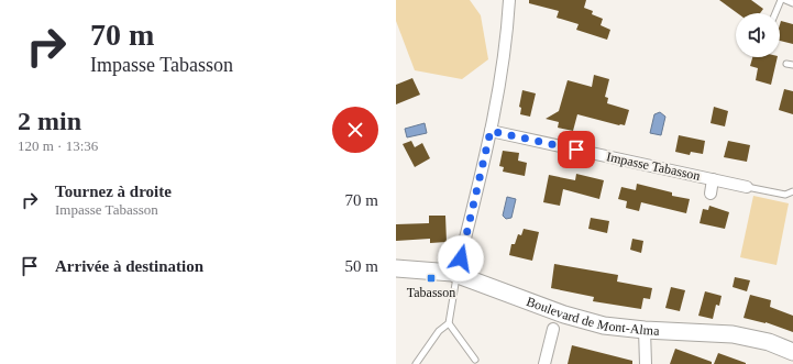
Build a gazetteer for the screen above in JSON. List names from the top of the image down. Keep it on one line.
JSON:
{"streets":{"street":["Impasse Tabasson","Boulevard de Mont-Alma"]},"places":{"transit":["Tabasson"]},"page":{"turn":["70 m","Impasse Tabasson"],"heading":["2 min","120 m · 13:36"],"list":[{"name":"Tournez à droite","note":"Impasse Tabasson","value":"70 m"},{"name":"Arrivée à destination","value":"50 m"}]}}
